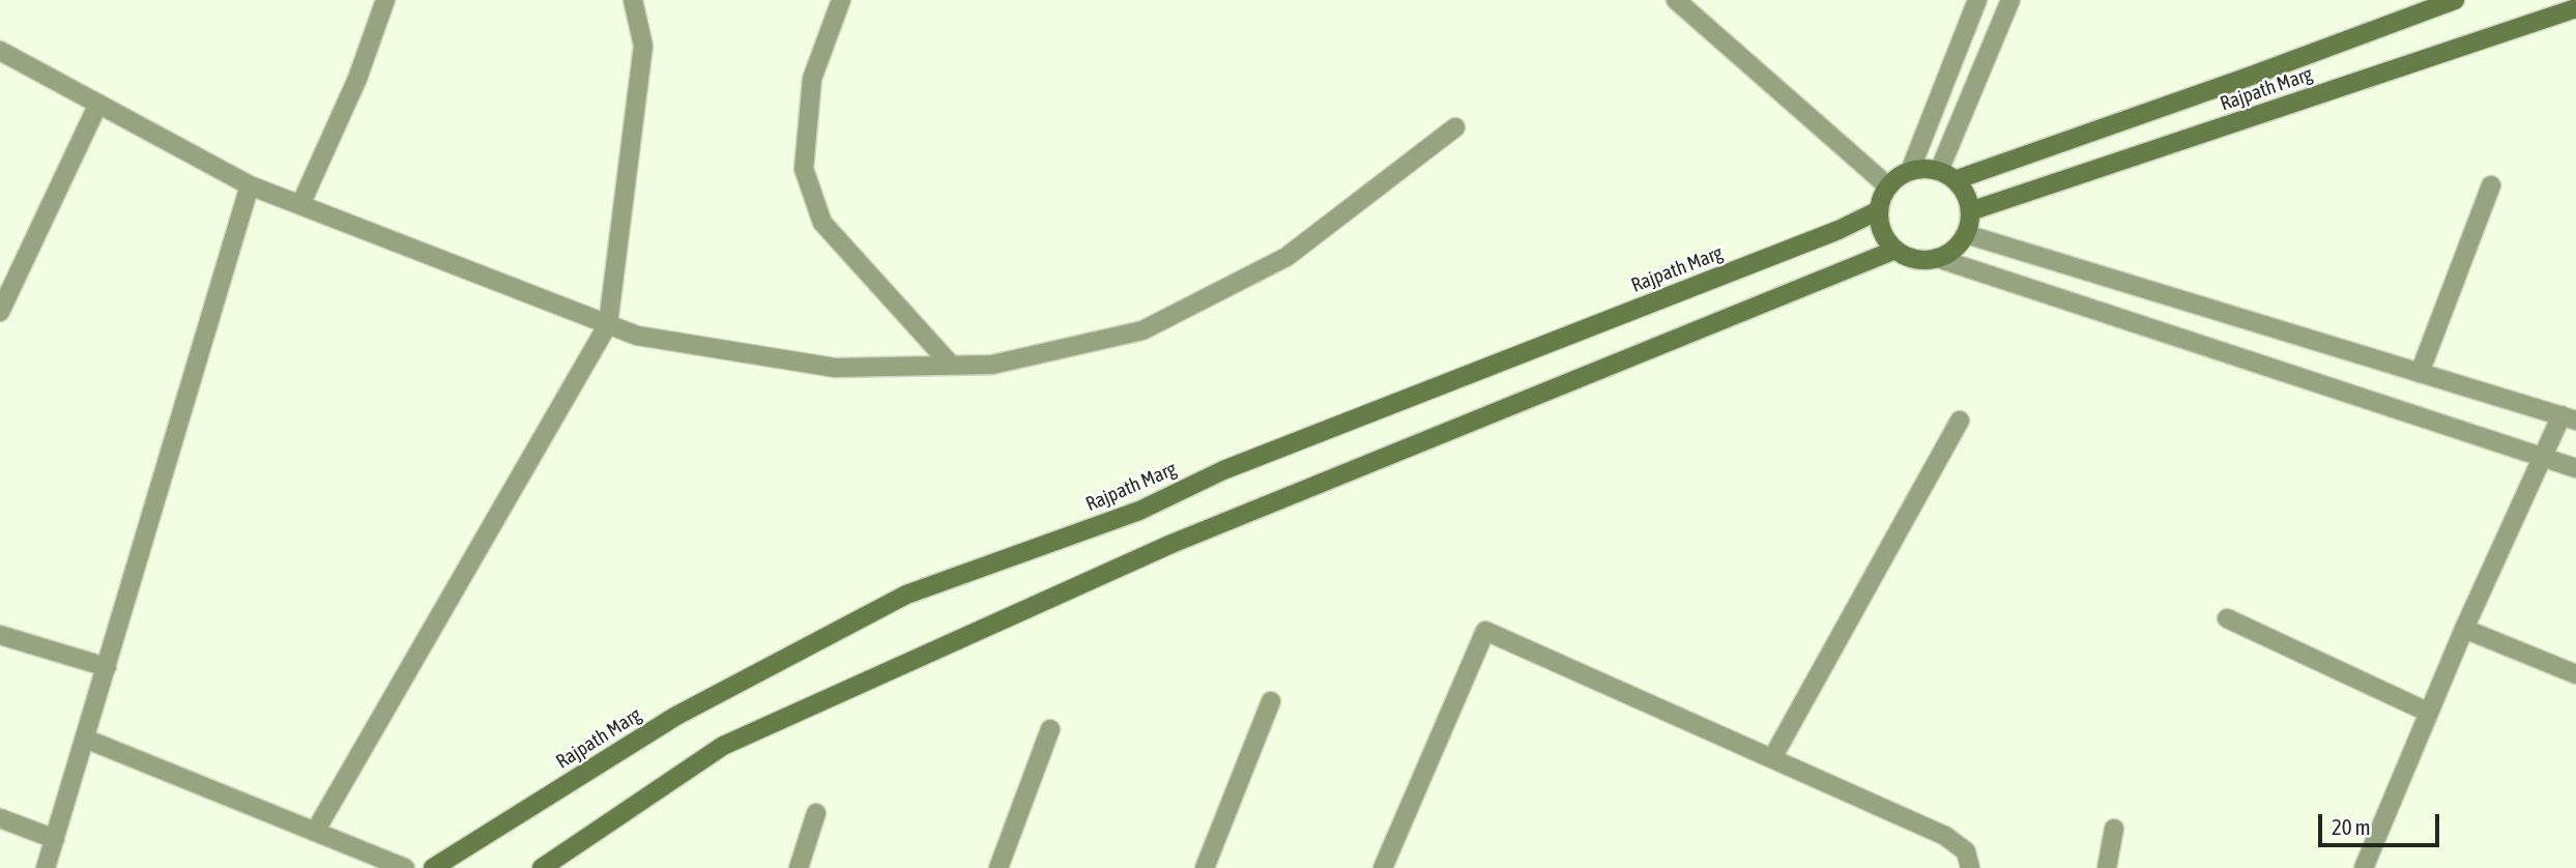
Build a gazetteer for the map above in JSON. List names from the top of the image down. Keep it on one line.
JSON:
{"streets":{"main road":["Rajpath Marg"]},"scale_bar":"20 m"}
